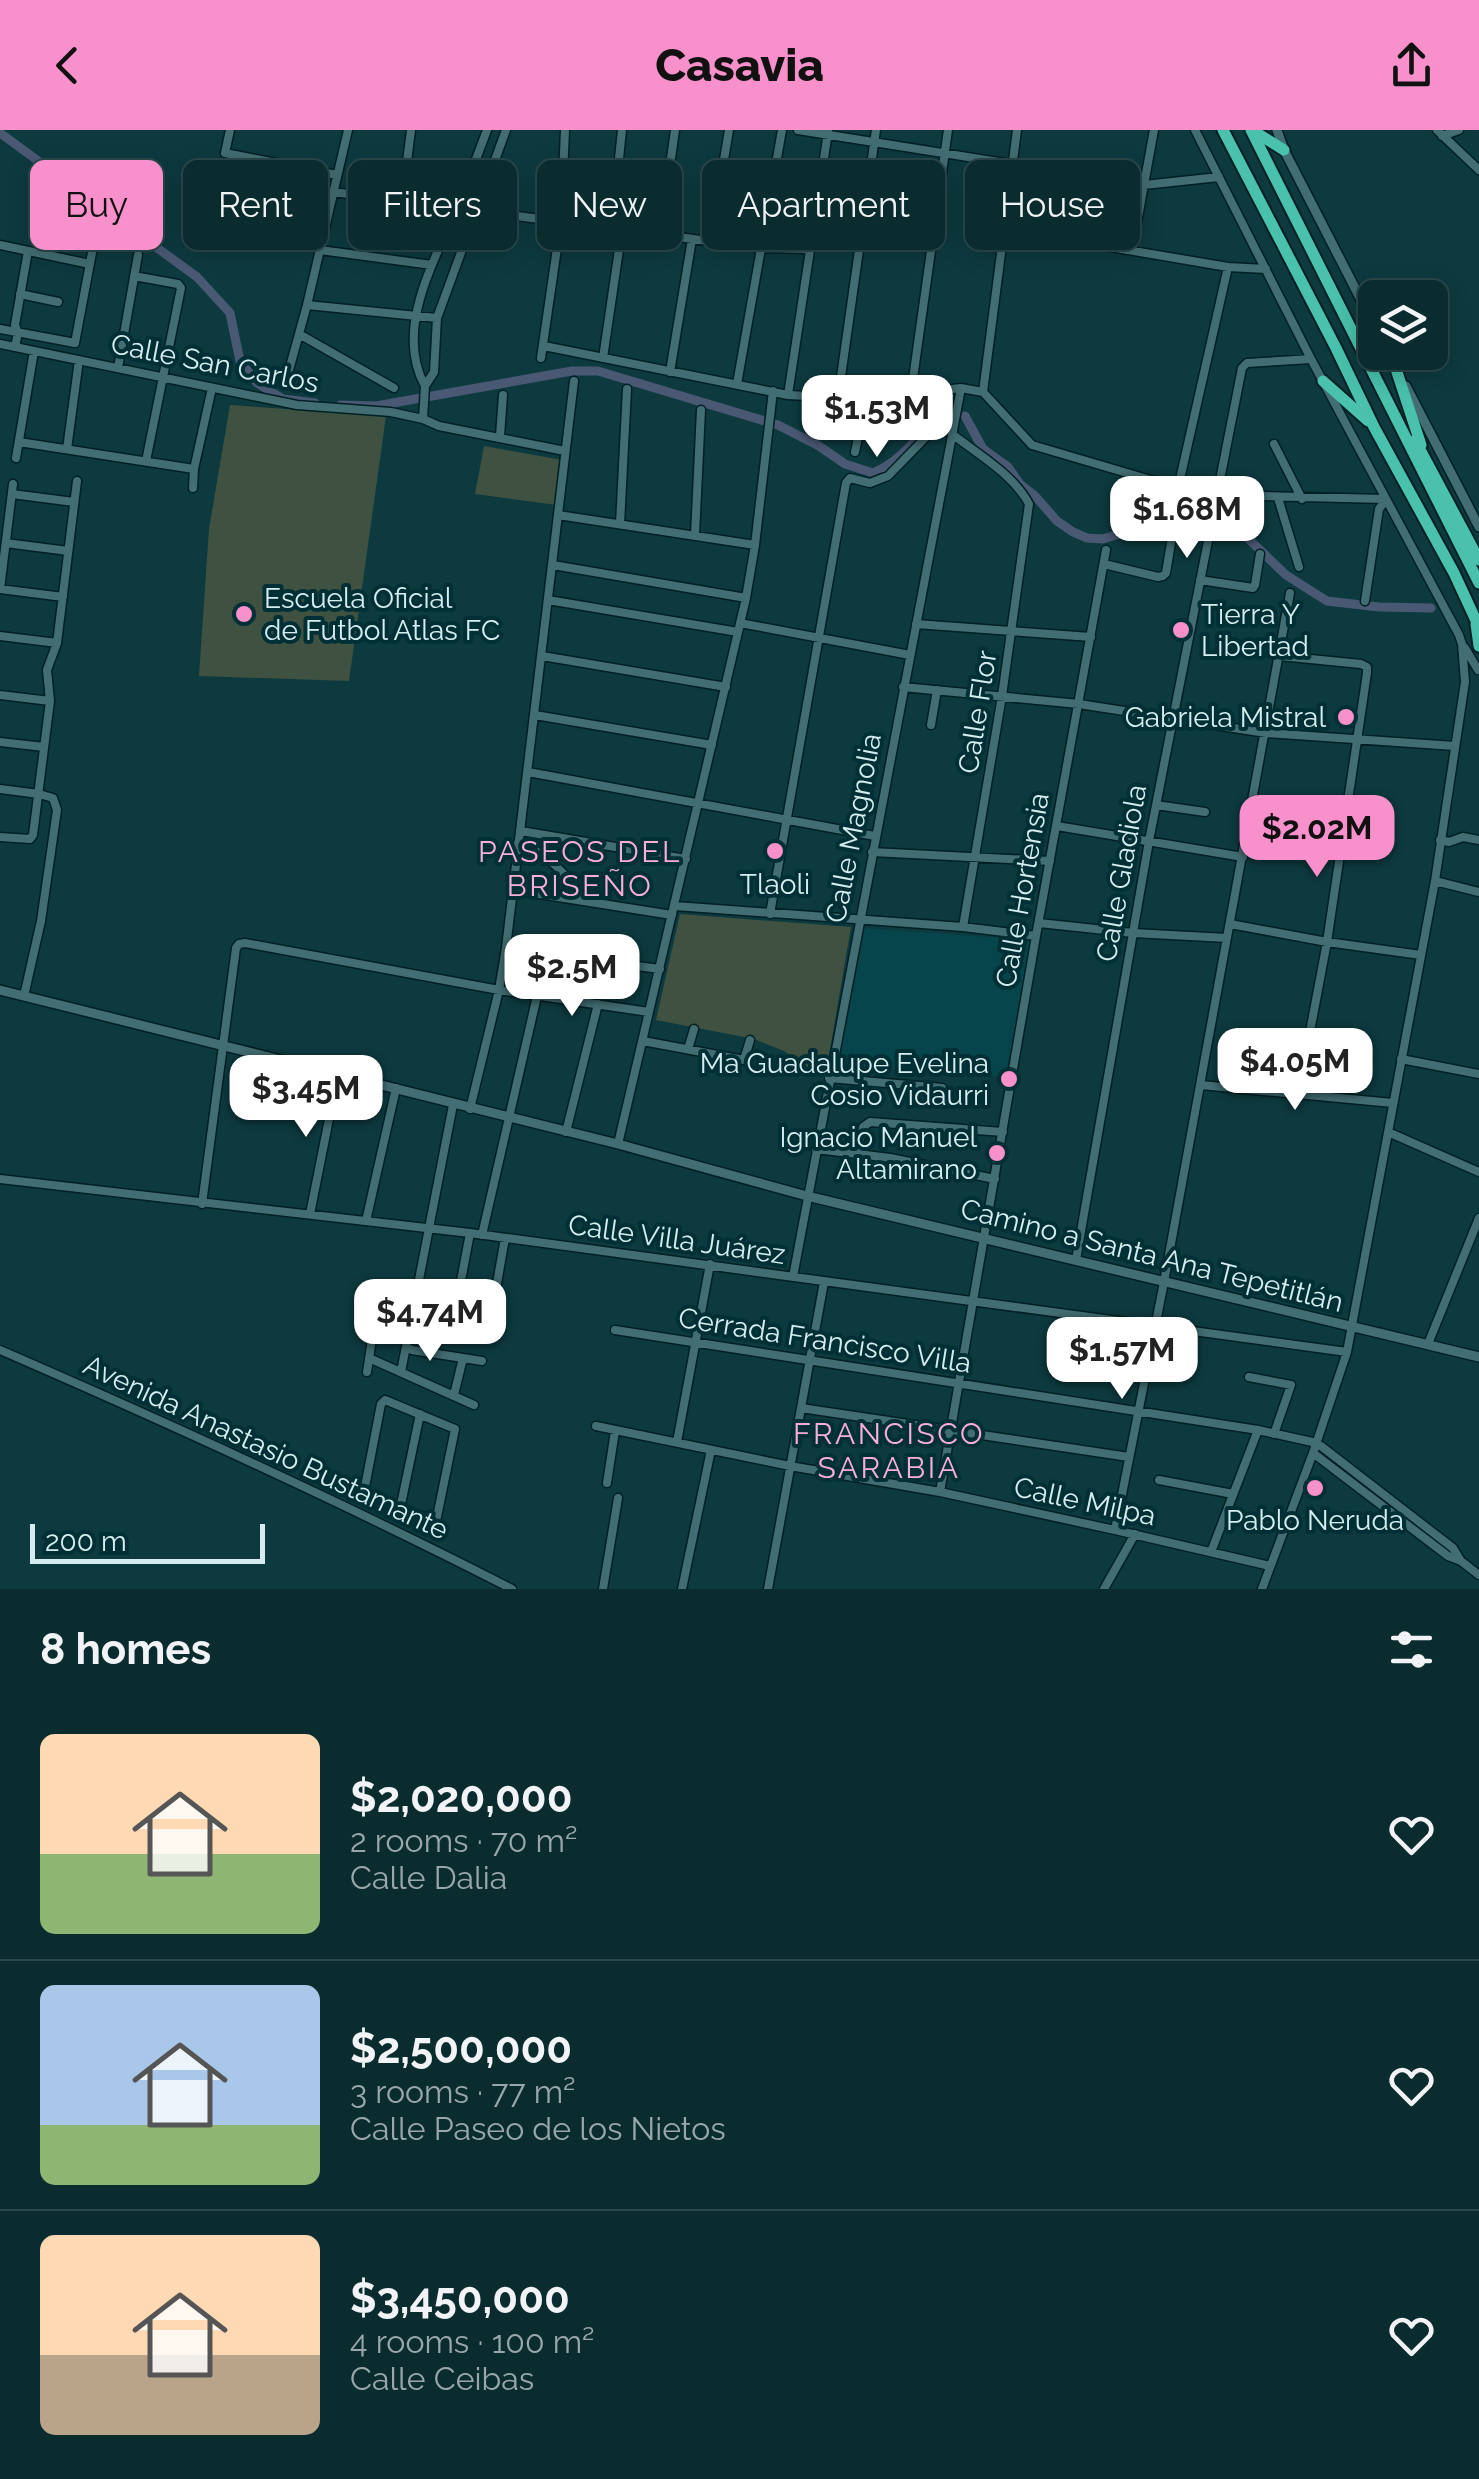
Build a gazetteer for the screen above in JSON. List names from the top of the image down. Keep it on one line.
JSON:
{"streets":{"street":["Calle San Carlos","Calle Flor","Calle Magnolia","Calle Gladiola","Calle Hortensia","Calle Villa Juárez","Camino a Santa Ana Tepetitlán","Cerrada Francisco Villa","Avenida Anastasio Bustamante","Calle Milpa"]},"crossings":[["Calle Flor","Calle Magnolia"],["Calle Magnolia","Calle Villa Juárez"],["Calle Magnolia","Camino a Santa Ana Tepetitlán"],["Calle Gladiola","Camino a Santa Ana Tepetitlán"],["Calle Hortensia","Calle Villa Juárez"],["Calle Hortensia","Camino a Santa Ana Tepetitlán"],["Calle Hortensia","Cerrada Francisco Villa"],["Calle Hortensia","Calle Milpa"]],"districts":["PASEOS DEL BRISEÑO","FRANCISCO SARABIA"],"places":["Escuela Oficial de Futbol Atlas FC","Tierra Y Libertad","Gabriela Mistral","Tlaoli","Ma Guadalupe Evelina Cosio Vidaurri","Ignacio Manuel Altamirano","Pablo Neruda"],"scale_bar":"200 m","page":{"header":"Casavia","chip":["Buy","Rent","Filters","New","Apartment","House"],"price":["$1.53M","$1.68M","$2.02M","$2.5M","$4.05M","$3.45M","$4.74M","$1.57M"],"scale":"200 m","heading":"8 homes","list":[{"name":"$2,020,000","note":"2 rooms · 70 m² · Calle Dalia"},{"name":"$2,500,000","note":"3 rooms · 77 m² · Calle Paseo de los Nietos"},{"name":"$3,450,000","note":"4 rooms · 100 m² · Calle Ceibas"}]}}
